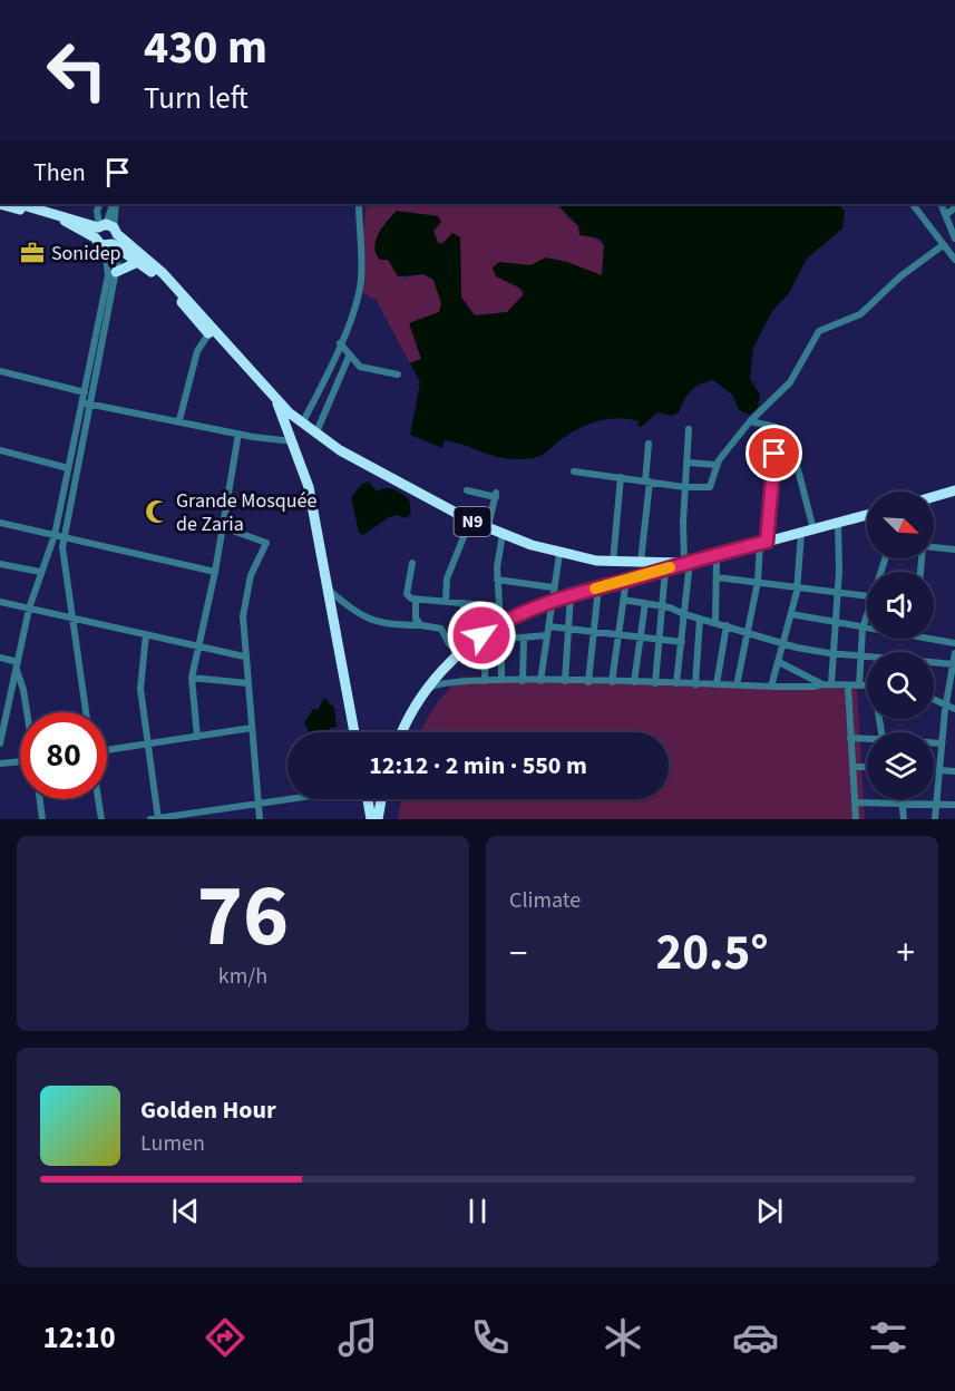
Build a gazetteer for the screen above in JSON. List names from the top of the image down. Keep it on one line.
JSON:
{"streets":{"highway":["N9"]},"places":{"office":["Sonidep"],"mosque":["Grande Mosquée de Zaria"]},"north":"bottom right","page":{"turn":["430 m","Turn left"],"then":"Then","limit":"80","trip":"12:12 · 2 min · 550 m","tile":[["76","km/h"],"Climate"],"heat":["−","20.5°","+"],"song":["Golden Hour","Lumen"],"tabs":"12:10"}}
